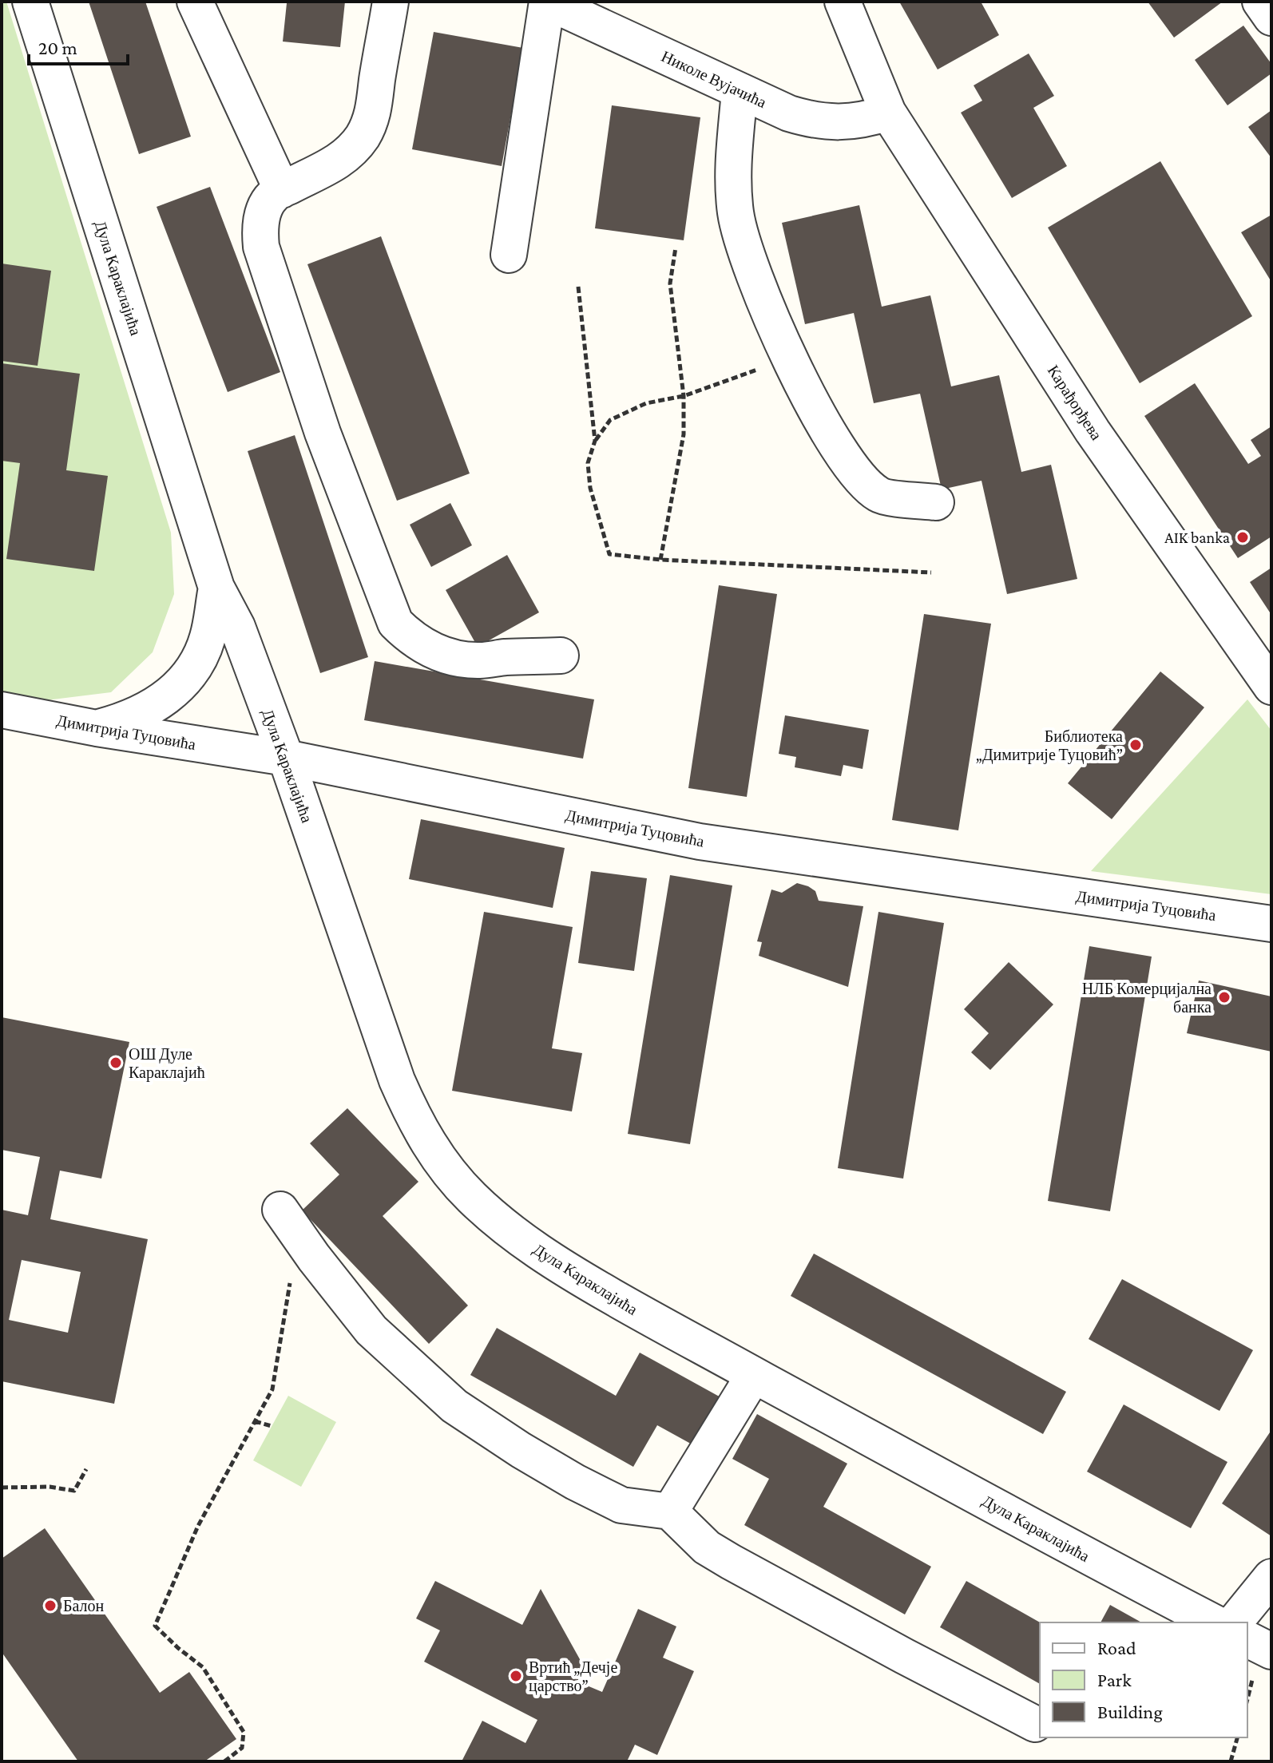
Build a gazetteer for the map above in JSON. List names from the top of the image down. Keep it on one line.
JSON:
{"streets":{"street":["Николе Вујачића","Дула Караклајића","Карађорђева","Димитрија Туцовића"]},"crossings":[["Николе Вујачића","Карађорђева"],["Дула Караклајића","Димитрија Туцовића"]],"places":["AIK banka","Библиотека „Димитрије Туцовић”","НЛБ Комерцијална банка","ОШ Дуле Караклајић","Балон","Вртић „Дечје царство”"],"legend":["Road","Park","Building"],"scale_bar":"20 m"}
